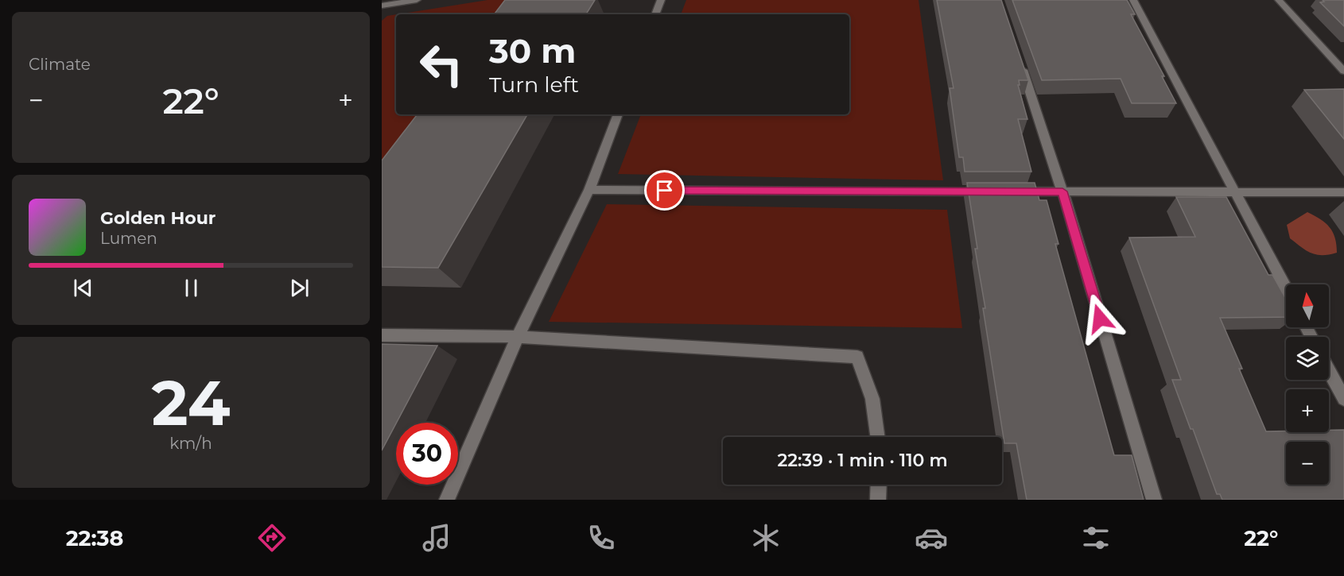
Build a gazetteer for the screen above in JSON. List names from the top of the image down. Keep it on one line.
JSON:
{"north":"top","page":{"tile":["Climate",["24","km/h"]],"turn":["30 m","Turn left"],"heat":["−","22°","+"],"song":["Golden Hour","Lumen"],"map_buttons":["+","−"],"limit":"30","trip":"22:39 · 1 min · 110 m","tabs":["22:38","22°"]}}
